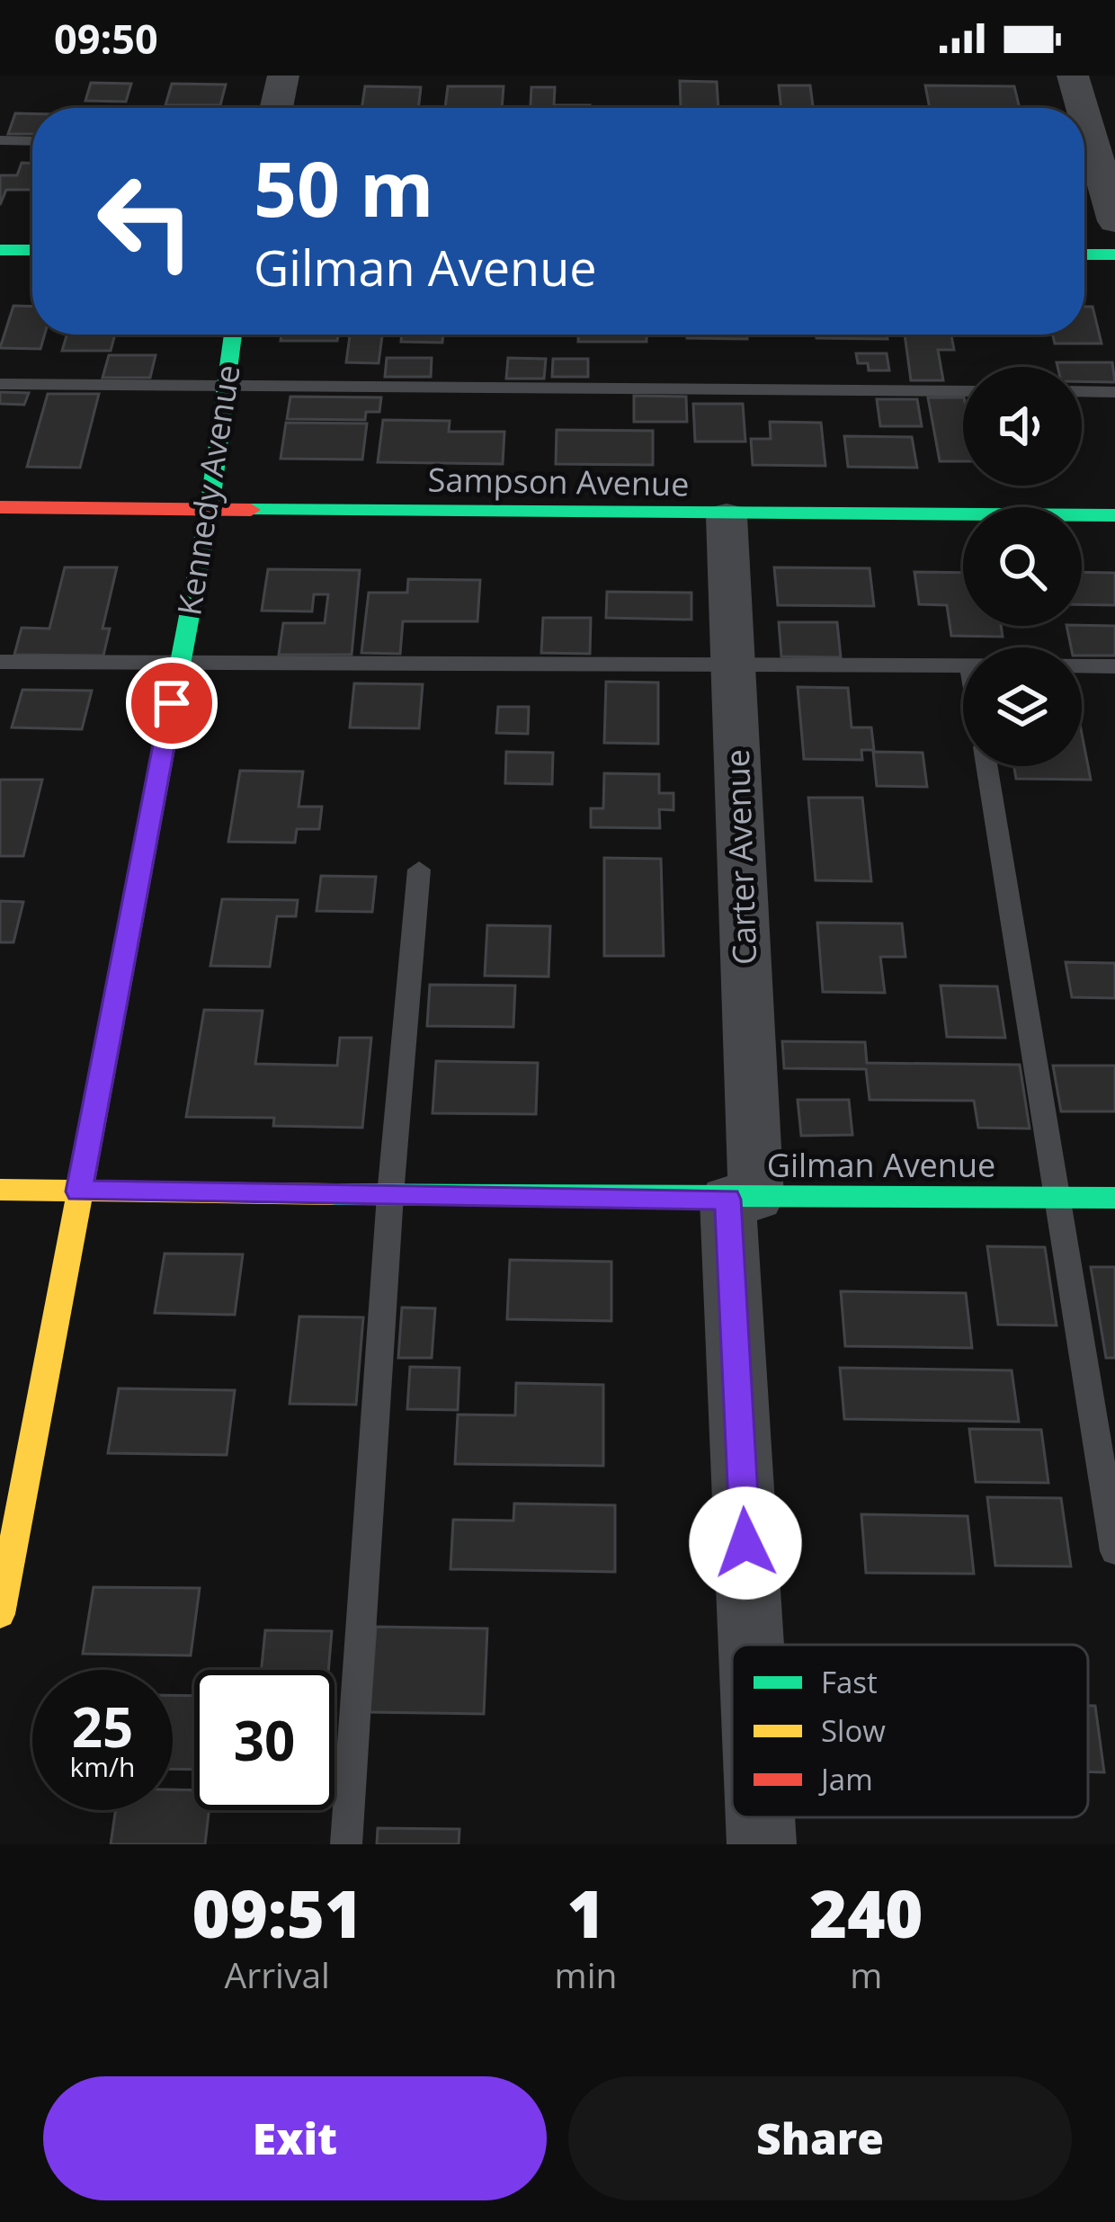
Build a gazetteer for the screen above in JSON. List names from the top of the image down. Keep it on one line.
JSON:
{"streets":{"street":["Sampson Avenue","Kennedy Avenue","Carter Avenue","Gilman Avenue"]},"crossings":[["Sampson Avenue","Kennedy Avenue"],["Sampson Avenue","Carter Avenue"],["Kennedy Avenue","Gilman Avenue"],["Carter Avenue","Gilman Avenue"]],"legend":["Fast","Slow","Jam"],"page":{"status":"09:50","turn":["50 m","Gilman Avenue"],"speed":"25 km/h","limit":"30","eta":["09:51","Arrival","1","min","240","m"],"buttons":["Exit","Share"]}}
